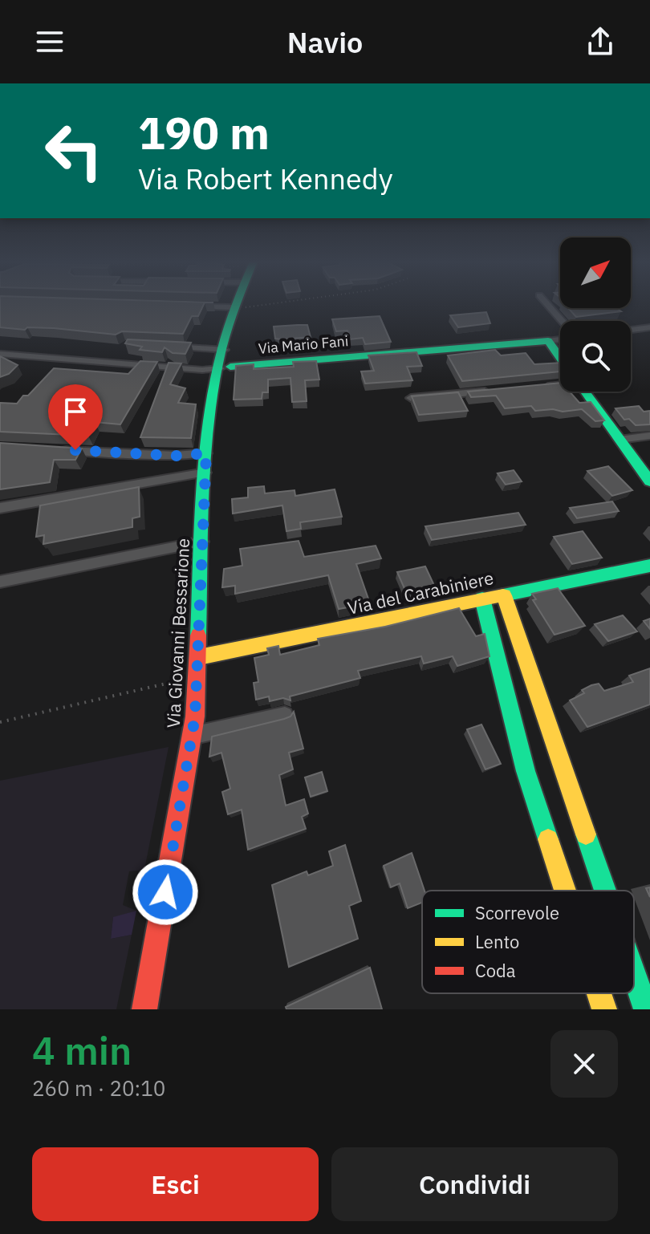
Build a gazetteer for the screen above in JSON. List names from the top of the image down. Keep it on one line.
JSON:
{"streets":{"street":["Via Mario Fani","Via del Carabiniere","Via Giovanni Bessarione"]},"crossings":[["Via Mario Fani","Via Giovanni Bessarione"],["Via del Carabiniere","Via Giovanni Bessarione"]],"legend":["Scorrevole","Lento","Coda"],"north":"top right","page":{"header":"Navio","turn":["190 m","Via Robert Kennedy"],"heading":["4 min","260 m · 20:10"],"buttons":["Esci","Condividi"]}}
